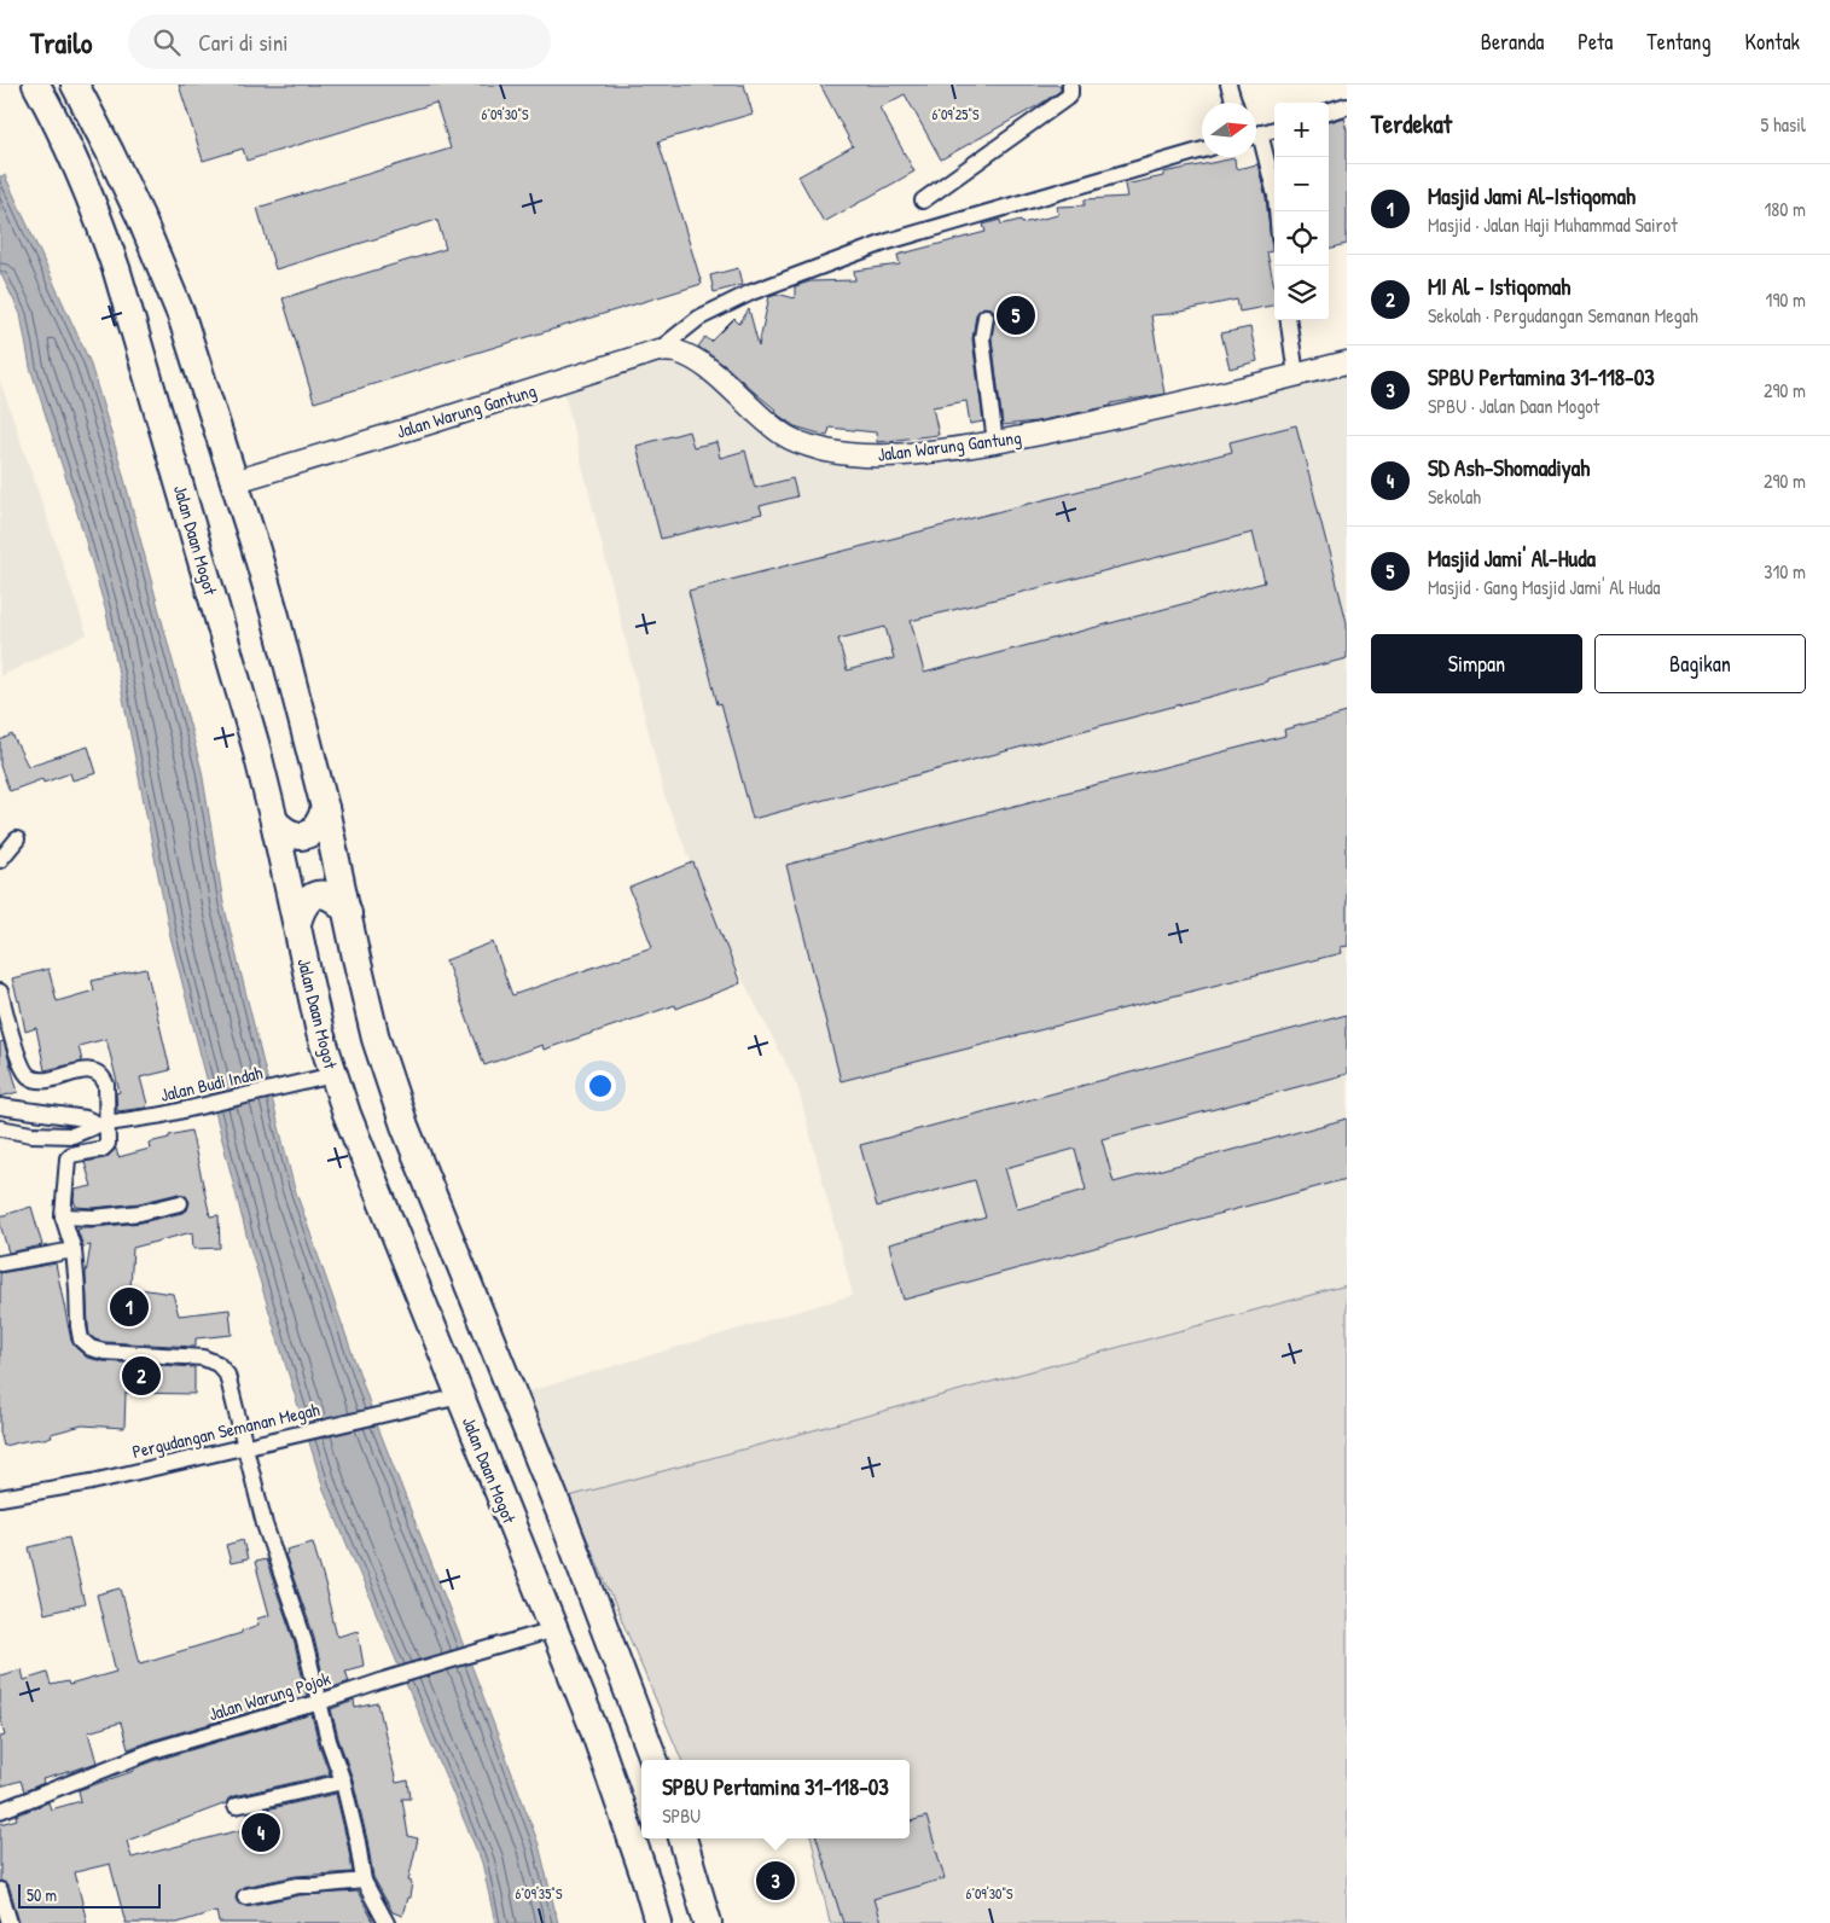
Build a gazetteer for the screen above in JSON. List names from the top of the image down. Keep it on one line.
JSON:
{"streets":{"highway":["Jalan Daan Mogot"],"street":["Jalan Warung Gantung","Jalan Budi Indah","Pergudangan Semanan Megah","Jalan Warung Pojok"]},"crossings":[["Jalan Daan Mogot","Jalan Budi Indah"],["Jalan Daan Mogot","Pergudangan Semanan Megah"],["Jalan Daan Mogot","Jalan Warung Pojok"]],"scale_bar":"50 m","north":"right","page":{"header":"Trailo","search":"Cari di sini","nav":["Beranda","Peta","Tentang","Kontak"],"heading":["Terdekat","5 hasil"],"map_buttons":["+","−"],"list":[{"mark":"1","name":"Masjid Jami Al-Istiqomah","note":"Masjid · Jalan Haji Muhammad Sairot","value":"180 m"},{"mark":"2","name":"MI Al - Istiqomah","note":"Sekolah · Pergudangan Semanan Megah","value":"190 m"},{"mark":"3","name":"SPBU Pertamina 31-118-03","note":"SPBU · Jalan Daan Mogot","value":"290 m"},{"mark":"4","name":"SD Ash-Shomadiyah","note":"Sekolah","value":"290 m"},{"mark":"5","name":"Masjid Jami' Al-Huda","note":"Masjid · Gang Masjid Jami' Al Huda","value":"310 m"}],"pins":["5","1","2","4","3"],"buttons":["Simpan","Bagikan"],"popup":["SPBU Pertamina 31-118-03","SPBU"],"scale":"50 m"},"coordinates":["6°09'30\"S","6°09'25\"S","6°09'35\"S"]}
